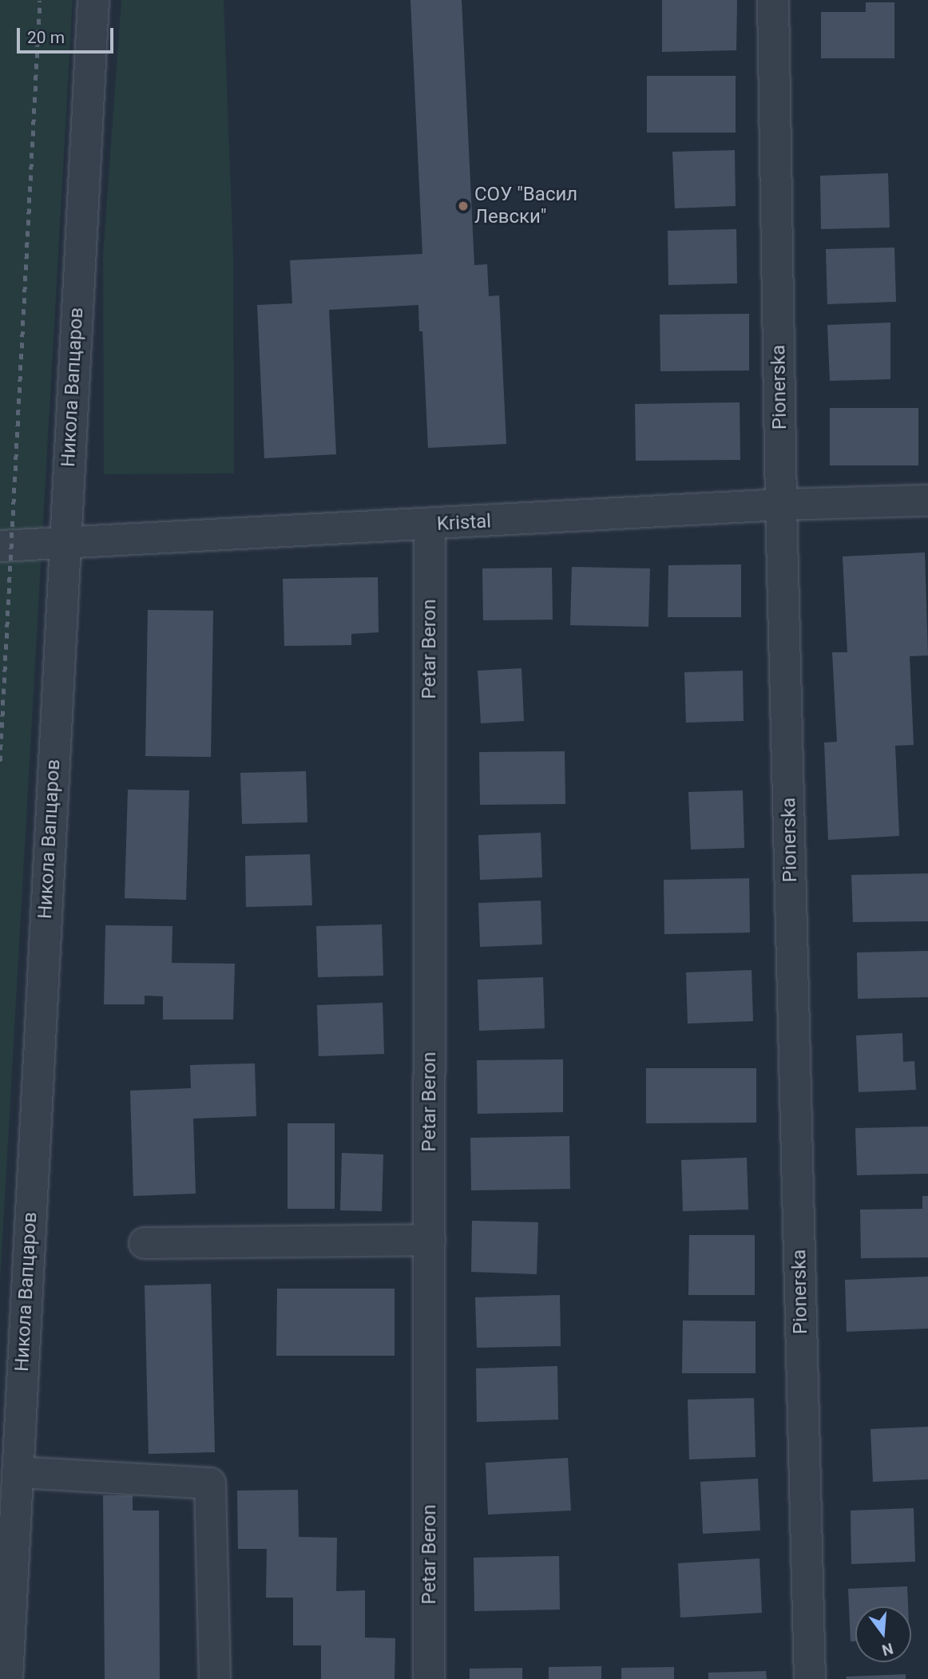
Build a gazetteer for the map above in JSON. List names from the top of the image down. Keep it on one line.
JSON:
{"streets":{"street":["Никола Вапцаров","Pionerska","Kristal","Petar Beron"]},"crossings":[["Никола Вапцаров","Kristal"],["Pionerska","Kristal"],["Kristal","Petar Beron"]],"places":["СОУ \"Васил Левски\""],"scale_bar":"20 m","north":"bottom"}
